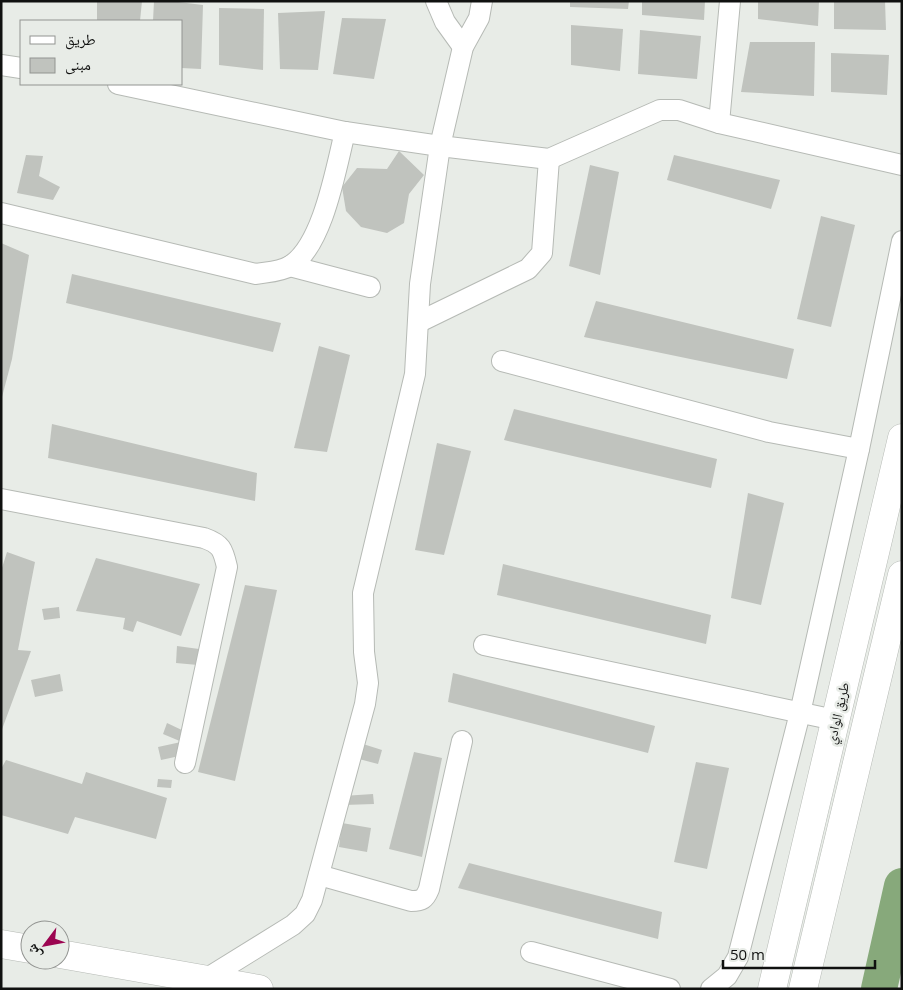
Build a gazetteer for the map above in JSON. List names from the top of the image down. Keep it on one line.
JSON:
{"streets":{"main road":["طريق الوادي"]},"legend":["طريق","مبنى"],"scale_bar":"50 m","north":"bottom left"}
